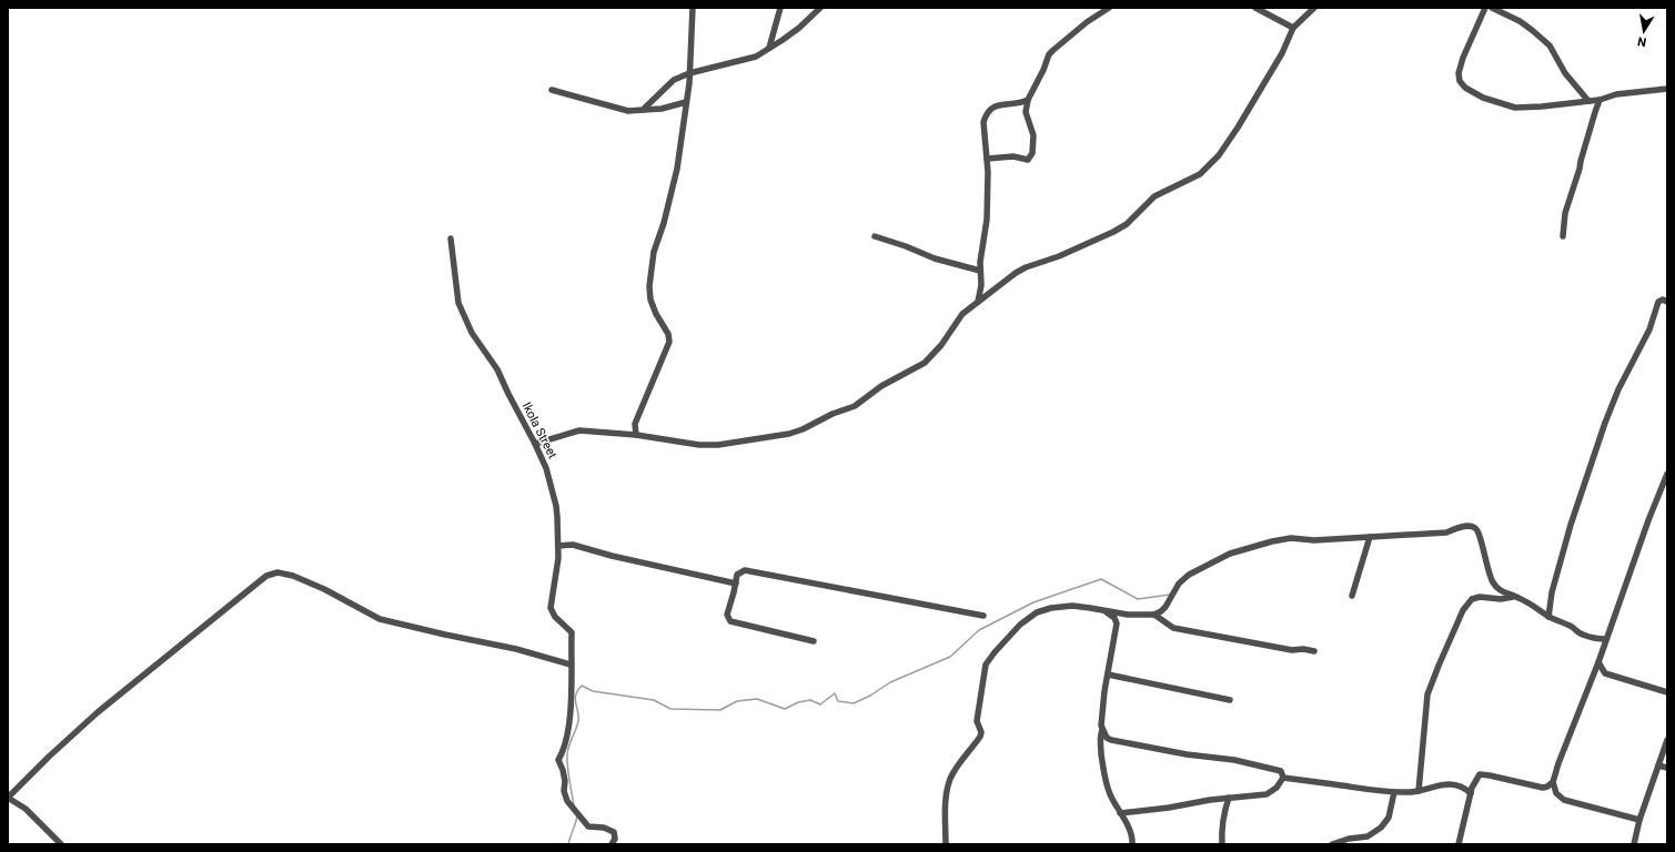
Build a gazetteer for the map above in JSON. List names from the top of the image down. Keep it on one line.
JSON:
{"streets":{"street":["Ikola Street"]},"north":"bottom"}
